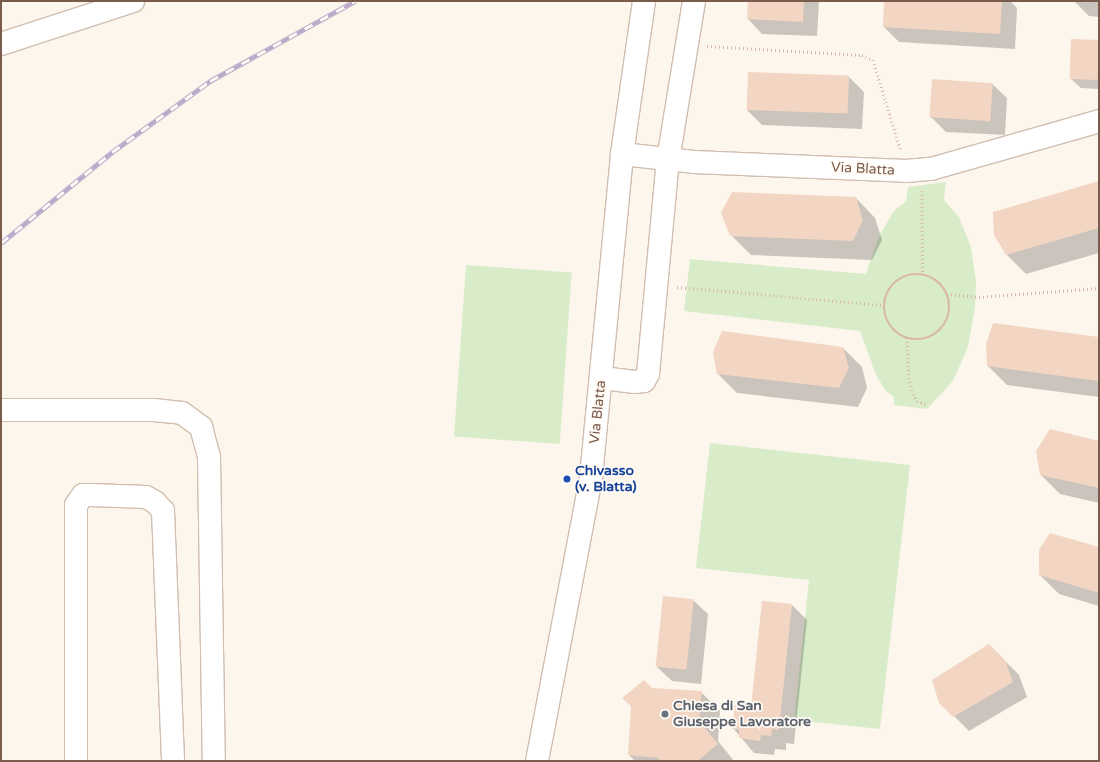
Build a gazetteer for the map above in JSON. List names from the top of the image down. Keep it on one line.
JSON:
{"streets":{"street":["Via Blatta"]},"places":["Chivasso (v. Blatta)","Chiesa di San Giuseppe Lavoratore"]}
